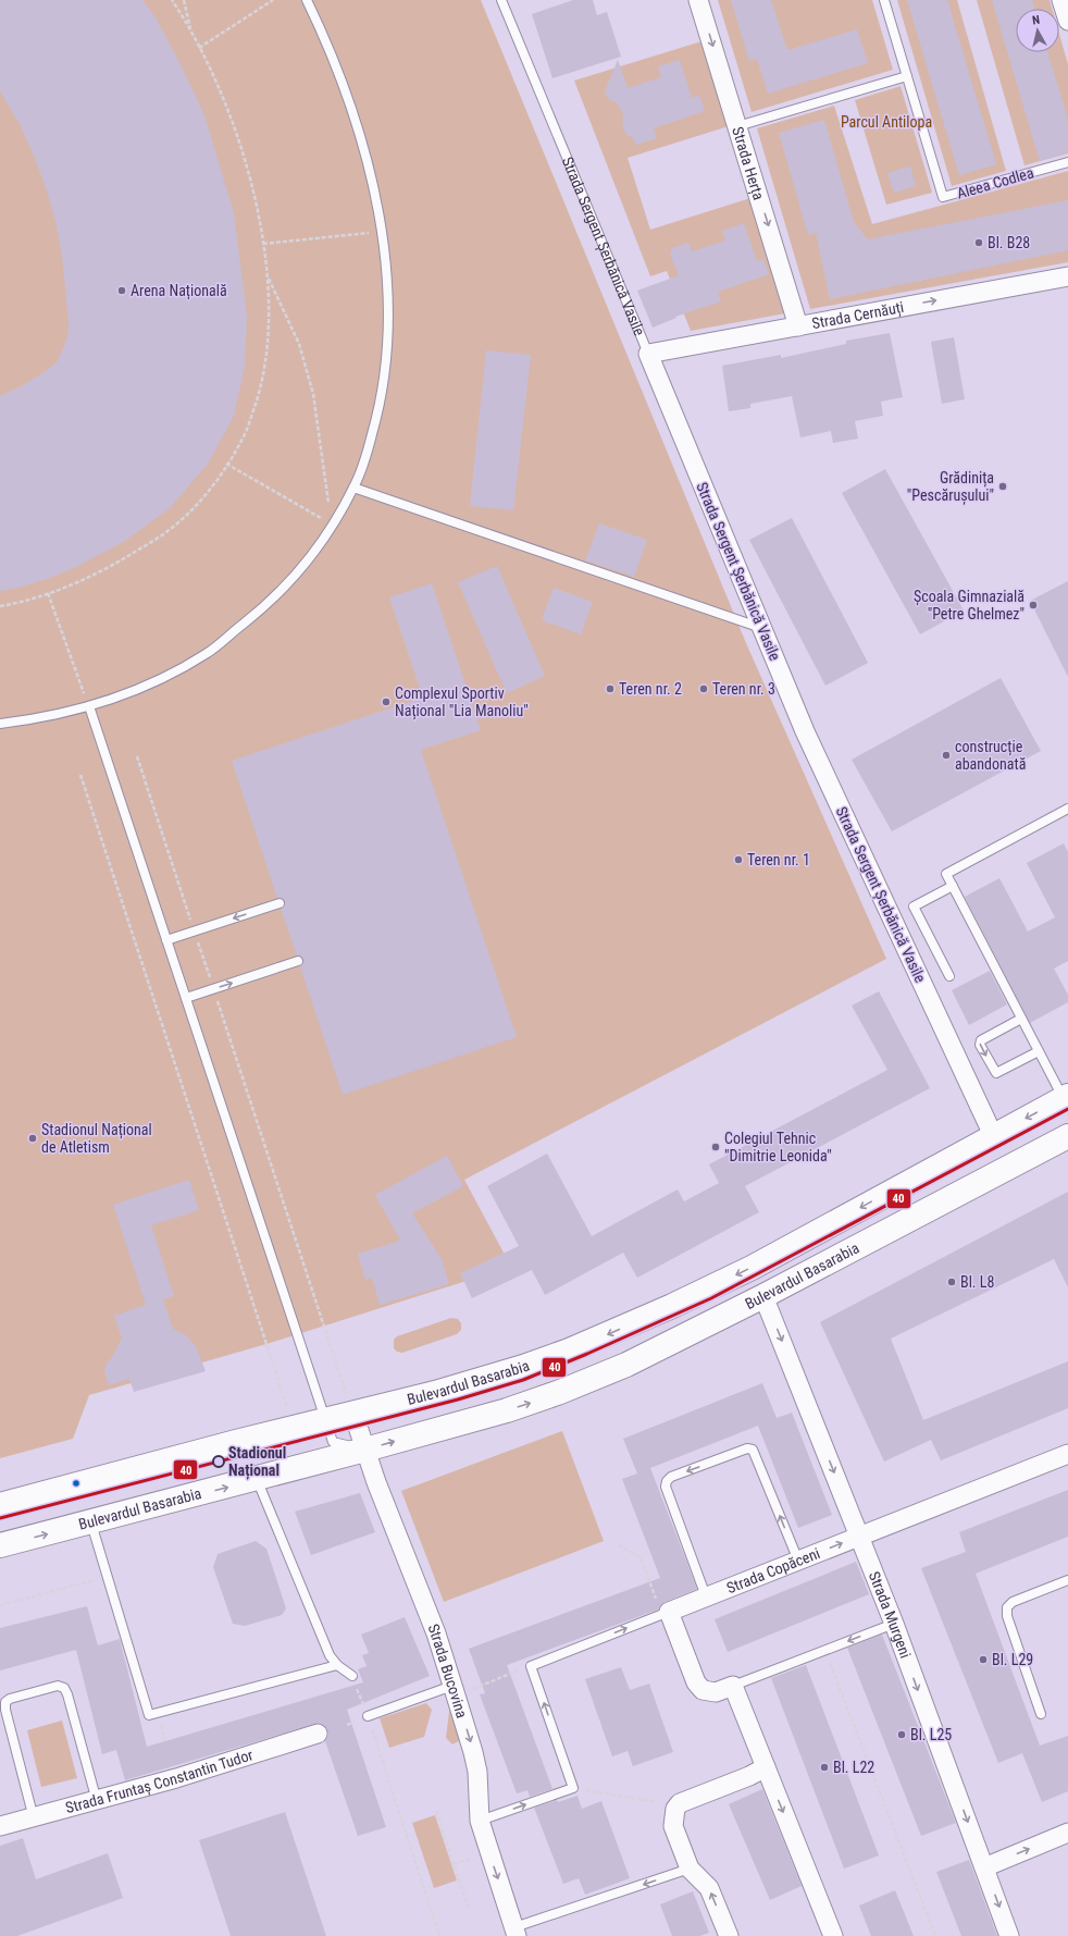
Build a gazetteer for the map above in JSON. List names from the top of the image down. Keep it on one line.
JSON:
{"streets":{"main road":["Bulevardul Basarabia"],"street":["Strada Herța","Strada Sergent Șerbănică Vasile","Strada Cernăuți","Strada Copăceni","Strada Murgeni","Strada Bucovina","Strada Fruntaș Constantin Tudor"],"lane":["Aleea Codlea"]},"crossings":[["Strada Herța","Strada Cernăuți"],["Strada Sergent Șerbănică Vasile","Strada Cernăuți"],["Strada Sergent Șerbănică Vasile","Bulevardul Basarabia"],["Bulevardul Basarabia","Strada Murgeni"],["Bulevardul Basarabia","Strada Bucovina"],["Strada Copăceni","Strada Murgeni"]],"one_way":["Strada Herța","Strada Cernăuți","Strada Murgeni","Strada Bucovina"],"parks":["Parcul Antilopa"],"places":["Bl. B28","Arena Națională","Grădinița \"Pescărușului\"","Școala Gimnazială \"Petre Ghelmez\"","Teren nr. 2","Teren nr. 3","Complexul Sportiv Național \"Lia Manoliu\"","construcție abandonată","Teren nr. 1","Stadionul Național de Atletism","Colegiul Tehnic \"Dimitrie Leonida\"","Bl. L8","Stadionul Național","Bl. L29","Bl. L25","Bl. L22"],"lines":["transit line 40"],"north":"top"}
